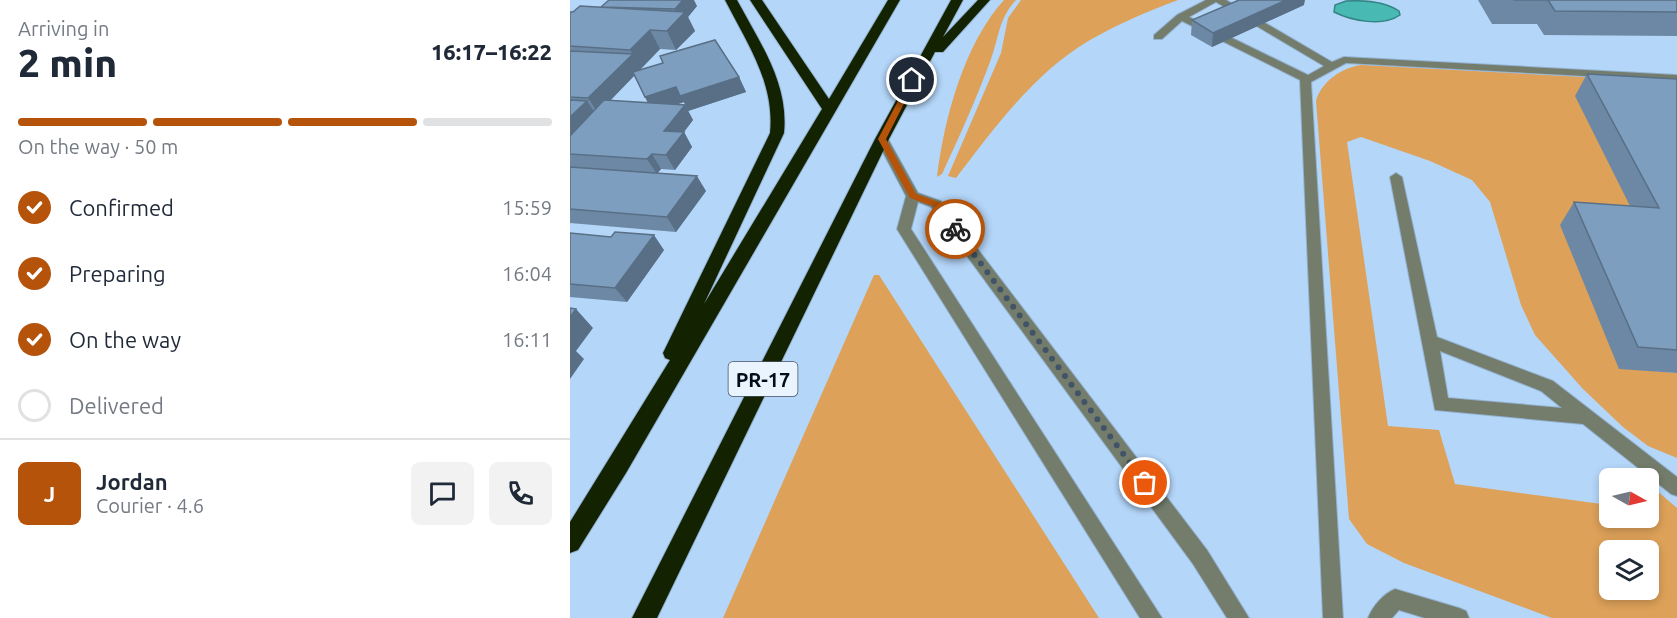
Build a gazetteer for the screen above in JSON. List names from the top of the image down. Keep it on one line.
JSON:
{"streets":{"highway":["PR-17"]},"north":"right","page":{"heading":["2 min","Arriving in","16:17–16:22"],"panel":["Jordan","Courier · 4.6"],"bar":"On the way · 50 m","list":[["Confirmed","15:59"],["Preparing","16:04"],["On the way","16:11"],"Delivered"],"round":"J"}}
